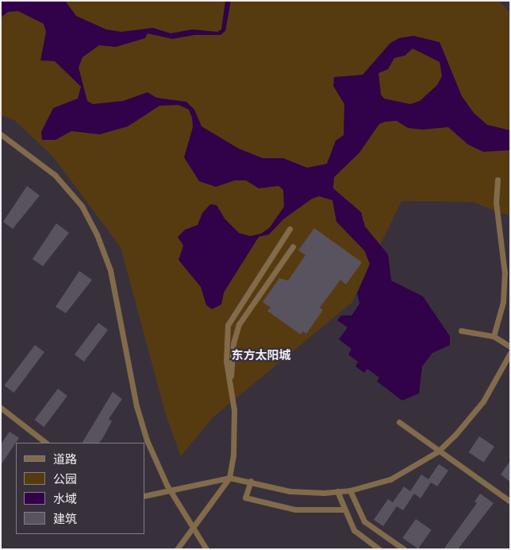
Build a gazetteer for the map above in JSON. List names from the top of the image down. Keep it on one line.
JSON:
{"districts":["东方太阳城"],"legend":["道路","公园","水域","建筑"]}
